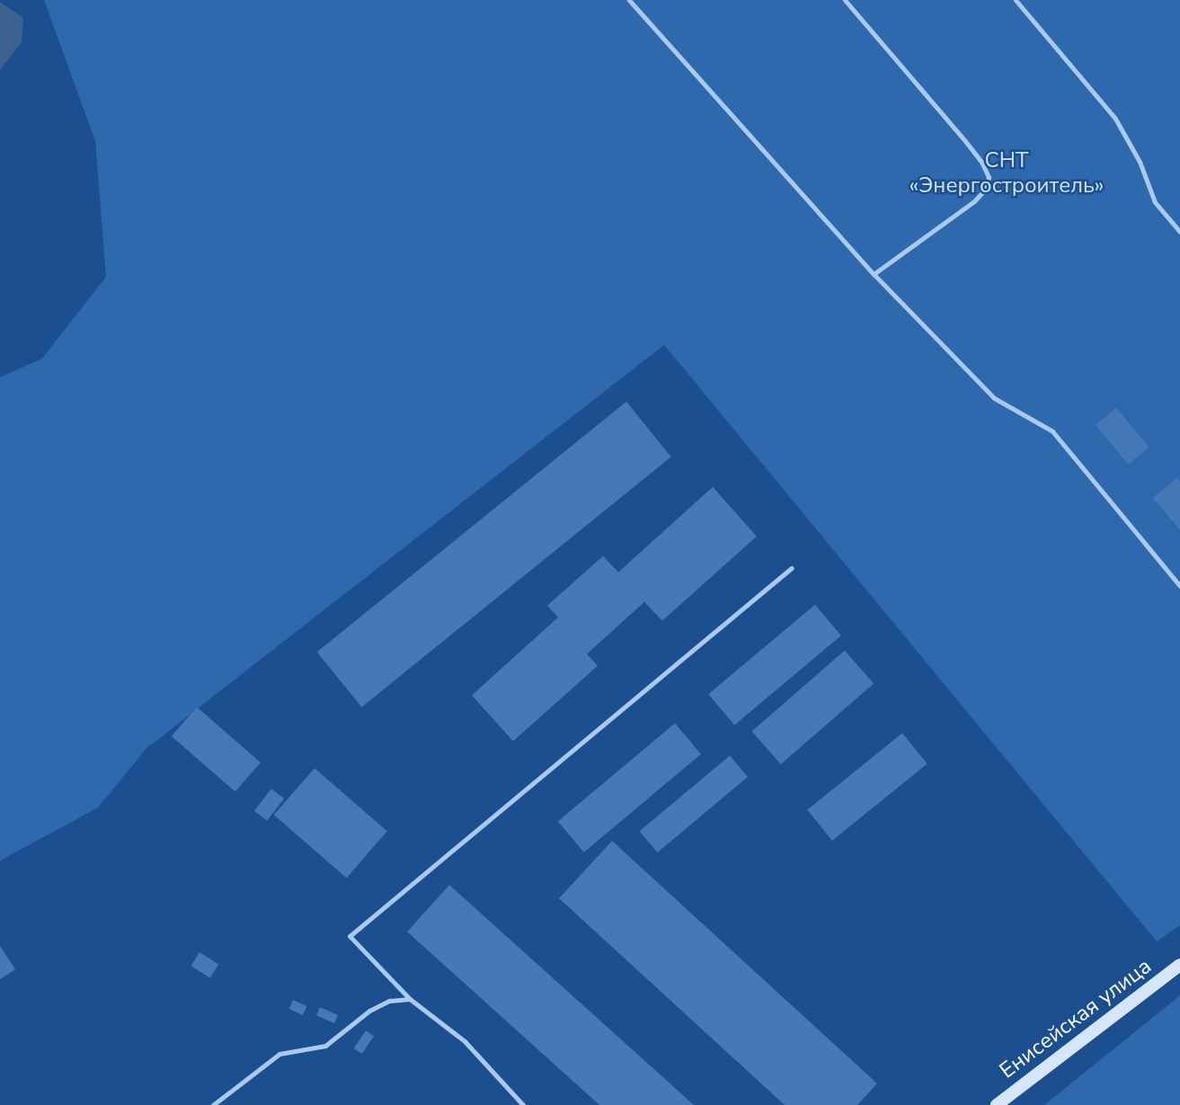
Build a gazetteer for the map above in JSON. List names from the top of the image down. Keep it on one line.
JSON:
{"streets":{"street":["Енисейская улица"]},"parks":["СНТ «Энергостроитель»"]}
